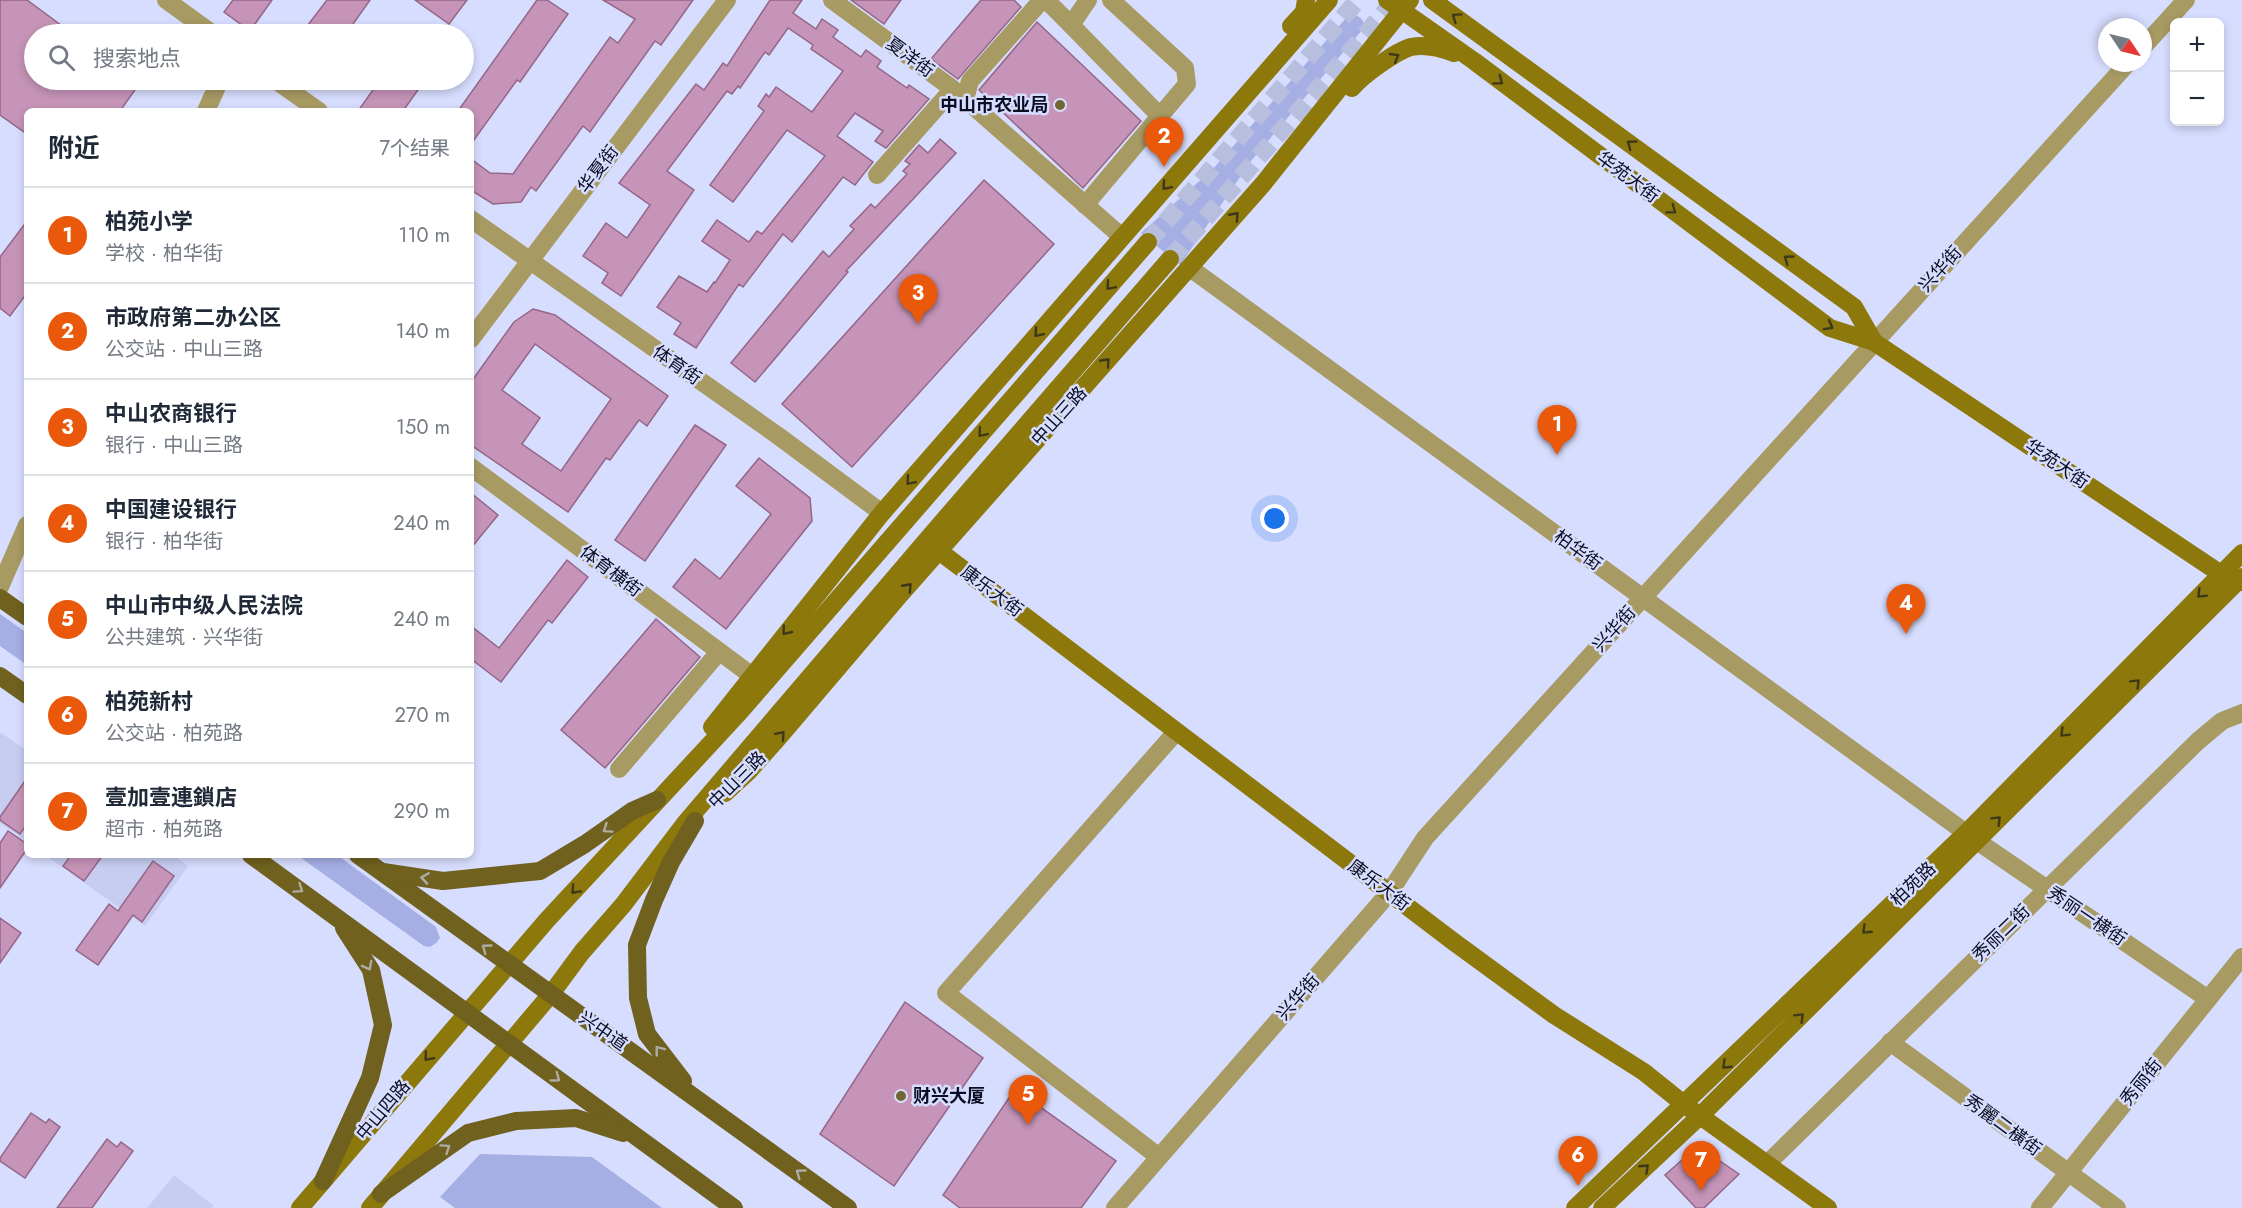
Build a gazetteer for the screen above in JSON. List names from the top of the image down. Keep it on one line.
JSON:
{"streets":{"main road":["华苑大街","中山三路","康乐大街","柏苑路","兴中道","中山四路"],"street":["夏洋街","华夏街","兴华街","体育街","柏华街","体育横街","秀丽一横街","秀丽二街","秀丽街","秀麗二橫街"]},"crossings":[["华夏街","体育街"],["华苑大街","兴华街"],["华苑大街","中山三路"],["华苑大街","柏苑路"],["兴华街","柏华街"],["兴华街","康乐大街"],["中山三路","柏华街"],["中山三路","康乐大街"],["中山三路","兴中道"],["柏华街","柏苑路"],["柏华街","秀丽一横街"],["康乐大街","柏苑路"],["康乐大街","秀丽二街"],["柏苑路","秀丽一横街"],["秀丽一横街","秀丽二街"],["秀丽一横街","秀丽街"],["秀丽二街","秀麗二橫街"],["秀丽街","秀麗二橫街"]],"places":["中山市农业局","财兴大厦"],"north":"bottom right","page":{"map_buttons":["+","−"],"search":"搜索地点","heading":["附近","7个结果"],"pins":["2","3","1","4","5","6","7"],"list":[{"mark":"1","name":"柏苑小学","note":"学校 · 柏华街","value":"110 m"},{"mark":"2","name":"市政府第二办公区","note":"公交站 · 中山三路","value":"140 m"},{"mark":"3","name":"中山农商银行","note":"银行 · 中山三路","value":"150 m"},{"mark":"4","name":"中国建设银行","note":"银行 · 柏华街","value":"240 m"},{"mark":"5","name":"中山市中级人民法院","note":"公共建筑 · 兴华街","value":"240 m"},{"mark":"6","name":"柏苑新村","note":"公交站 · 柏苑路","value":"270 m"},{"mark":"7","name":"壹加壹連鎖店","note":"超市 · 柏苑路","value":"290 m"}]}}
